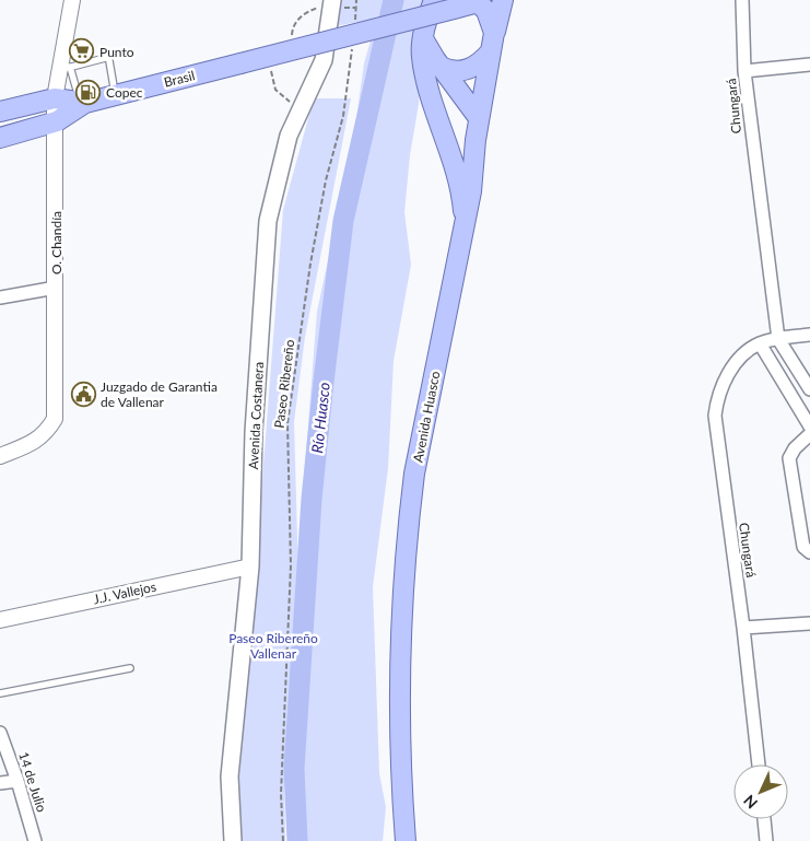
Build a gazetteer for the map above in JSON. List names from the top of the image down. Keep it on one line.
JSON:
{"streets":{"main road":["Brasil","Avenida Costanera","Avenida Huasco"],"street":["Chungará","O. Chandía","J.J. Vallejos","14 de Julio"],"path":["Paseo Ribereño"]},"crossings":[["Brasil","O. Chandía"],["Avenida Costanera","J.J. Vallejos"]],"water":["Río Huasco"],"parks":["Paseo Ribereño Vallenar"],"places":{"supermarket":["Punto"],"fuel station":["Copec"],"public building":["Juzgado de Garantia de Vallenar"]},"north":"bottom left"}
